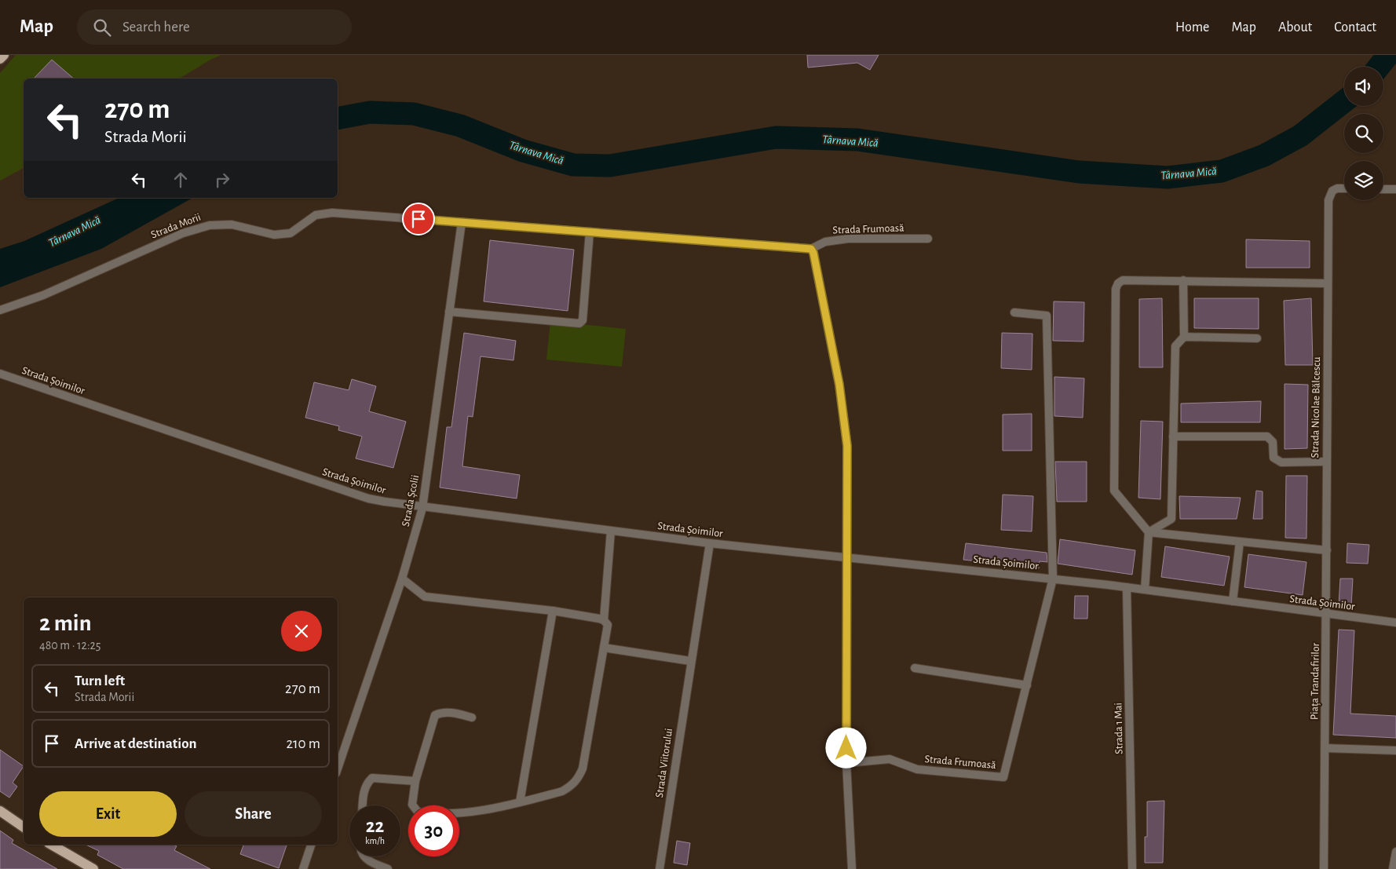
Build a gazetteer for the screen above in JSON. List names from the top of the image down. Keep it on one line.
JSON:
{"streets":{"street":["Strada Morii","Strada Frumoasă","Strada Șoimilor","Strada Nicolae Bălcescu","Strada Școlii","Piața Trandafirilor","Strada 1 Mai","Strada Viitorului"]},"crossings":[["Strada Morii","Strada Frumoasă"],["Strada Morii","Strada Școlii"],["Strada Frumoasă","Strada Șoimilor"],["Strada Șoimilor","Strada Nicolae Bălcescu"],["Strada Șoimilor","Strada Școlii"],["Strada Șoimilor","Piața Trandafirilor"],["Strada Șoimilor","Strada 1 Mai"],["Strada Șoimilor","Strada Viitorului"],["Strada Nicolae Bălcescu","Piața Trandafirilor"]],"water":["Târnava Mică"],"page":{"header":"Map","search":"Search here","nav":["Home","Map","About","Contact"],"turn":["270 m","Strada Morii"],"heading":["2 min","480 m · 12:25"],"list":[{"name":"Turn left","note":"Strada Morii","value":"270 m"},{"name":"Arrive at destination","value":"210 m"}],"buttons":["Exit","Share"],"speed":"22 km/h","limit":"30"}}
